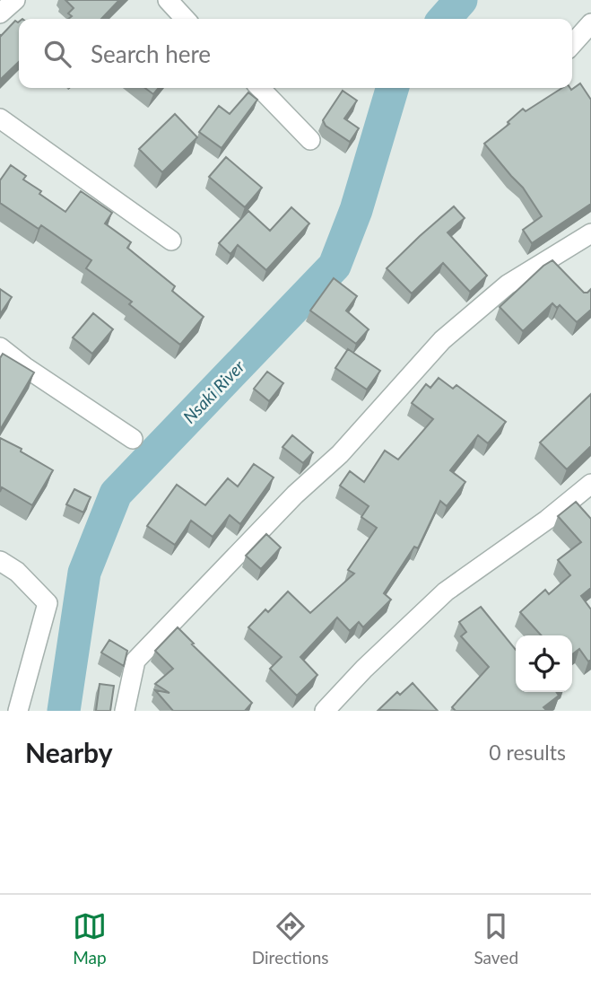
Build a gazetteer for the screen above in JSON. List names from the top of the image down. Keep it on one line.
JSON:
{"water":["Nsaki River"],"page":{"search":"Search here","heading":["Nearby","0 results"],"nav":["Map","Directions","Saved"]}}
